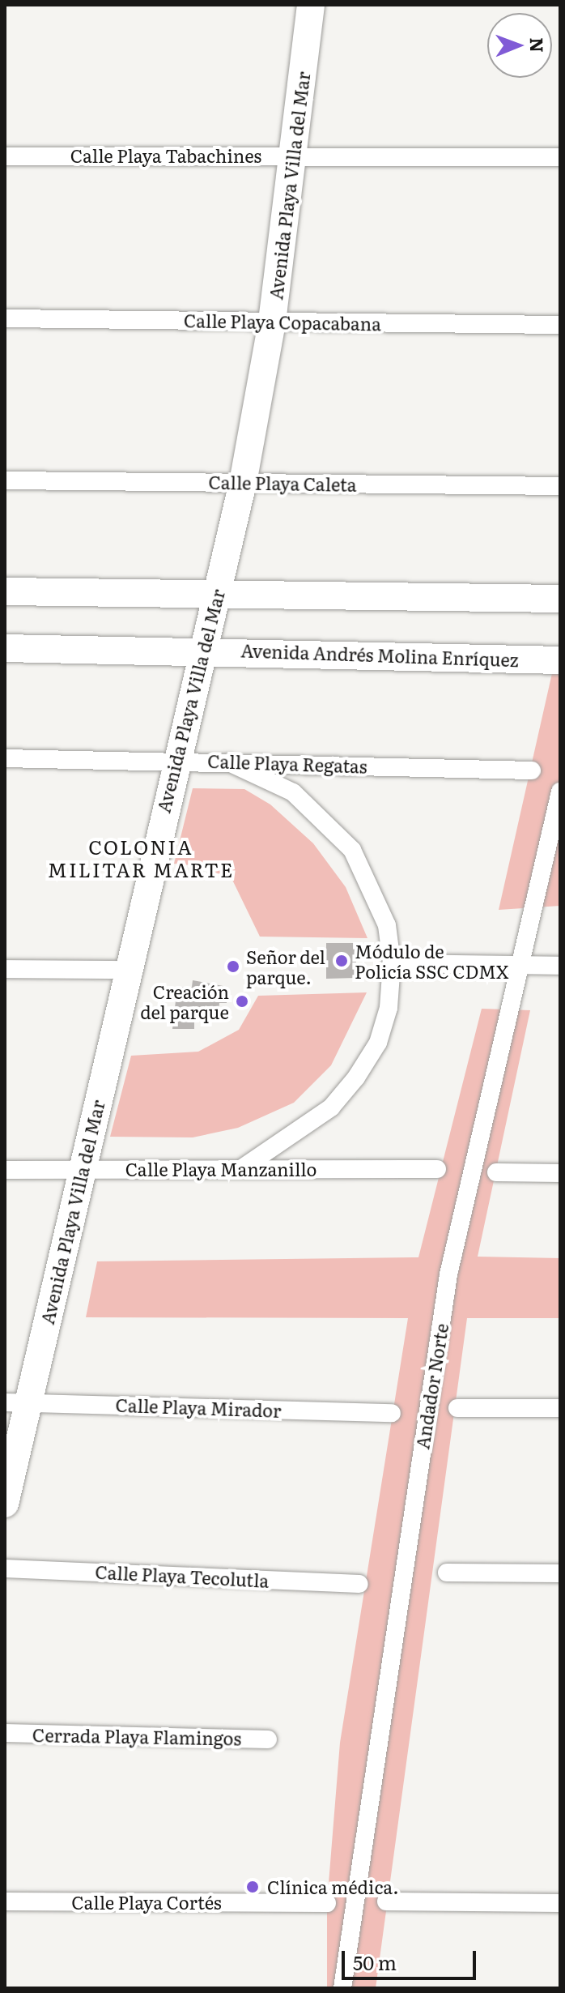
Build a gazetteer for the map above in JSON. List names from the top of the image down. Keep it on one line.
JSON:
{"streets":{"main road":["Avenida Playa Villa del Mar","Avenida Andrés Molina Enríquez"],"street":["Calle Playa Tabachines","Calle Playa Copacabana","Calle Playa Caleta","Calle Playa Regatas","Calle Playa Manzanillo","Andador Norte","Calle Playa Mirador","Calle Playa Tecolutla","Cerrada Playa Flamingos","Calle Playa Cortés"]},"crossings":[["Calle Playa Tabachines","Avenida Playa Villa del Mar"],["Avenida Playa Villa del Mar","Calle Playa Copacabana"],["Avenida Playa Villa del Mar","Calle Playa Caleta"],["Avenida Playa Villa del Mar","Avenida Andrés Molina Enríquez"],["Avenida Playa Villa del Mar","Calle Playa Regatas"],["Avenida Playa Villa del Mar","Calle Playa Manzanillo"],["Avenida Playa Villa del Mar","Calle Playa Mirador"]],"districts":["COLONIA MILITAR MARTE"],"places":["Módulo de Policía SSC CDMX","Señor del parque.","Creación del parque","Clínica médica."],"scale_bar":"50 m","north":"right"}
